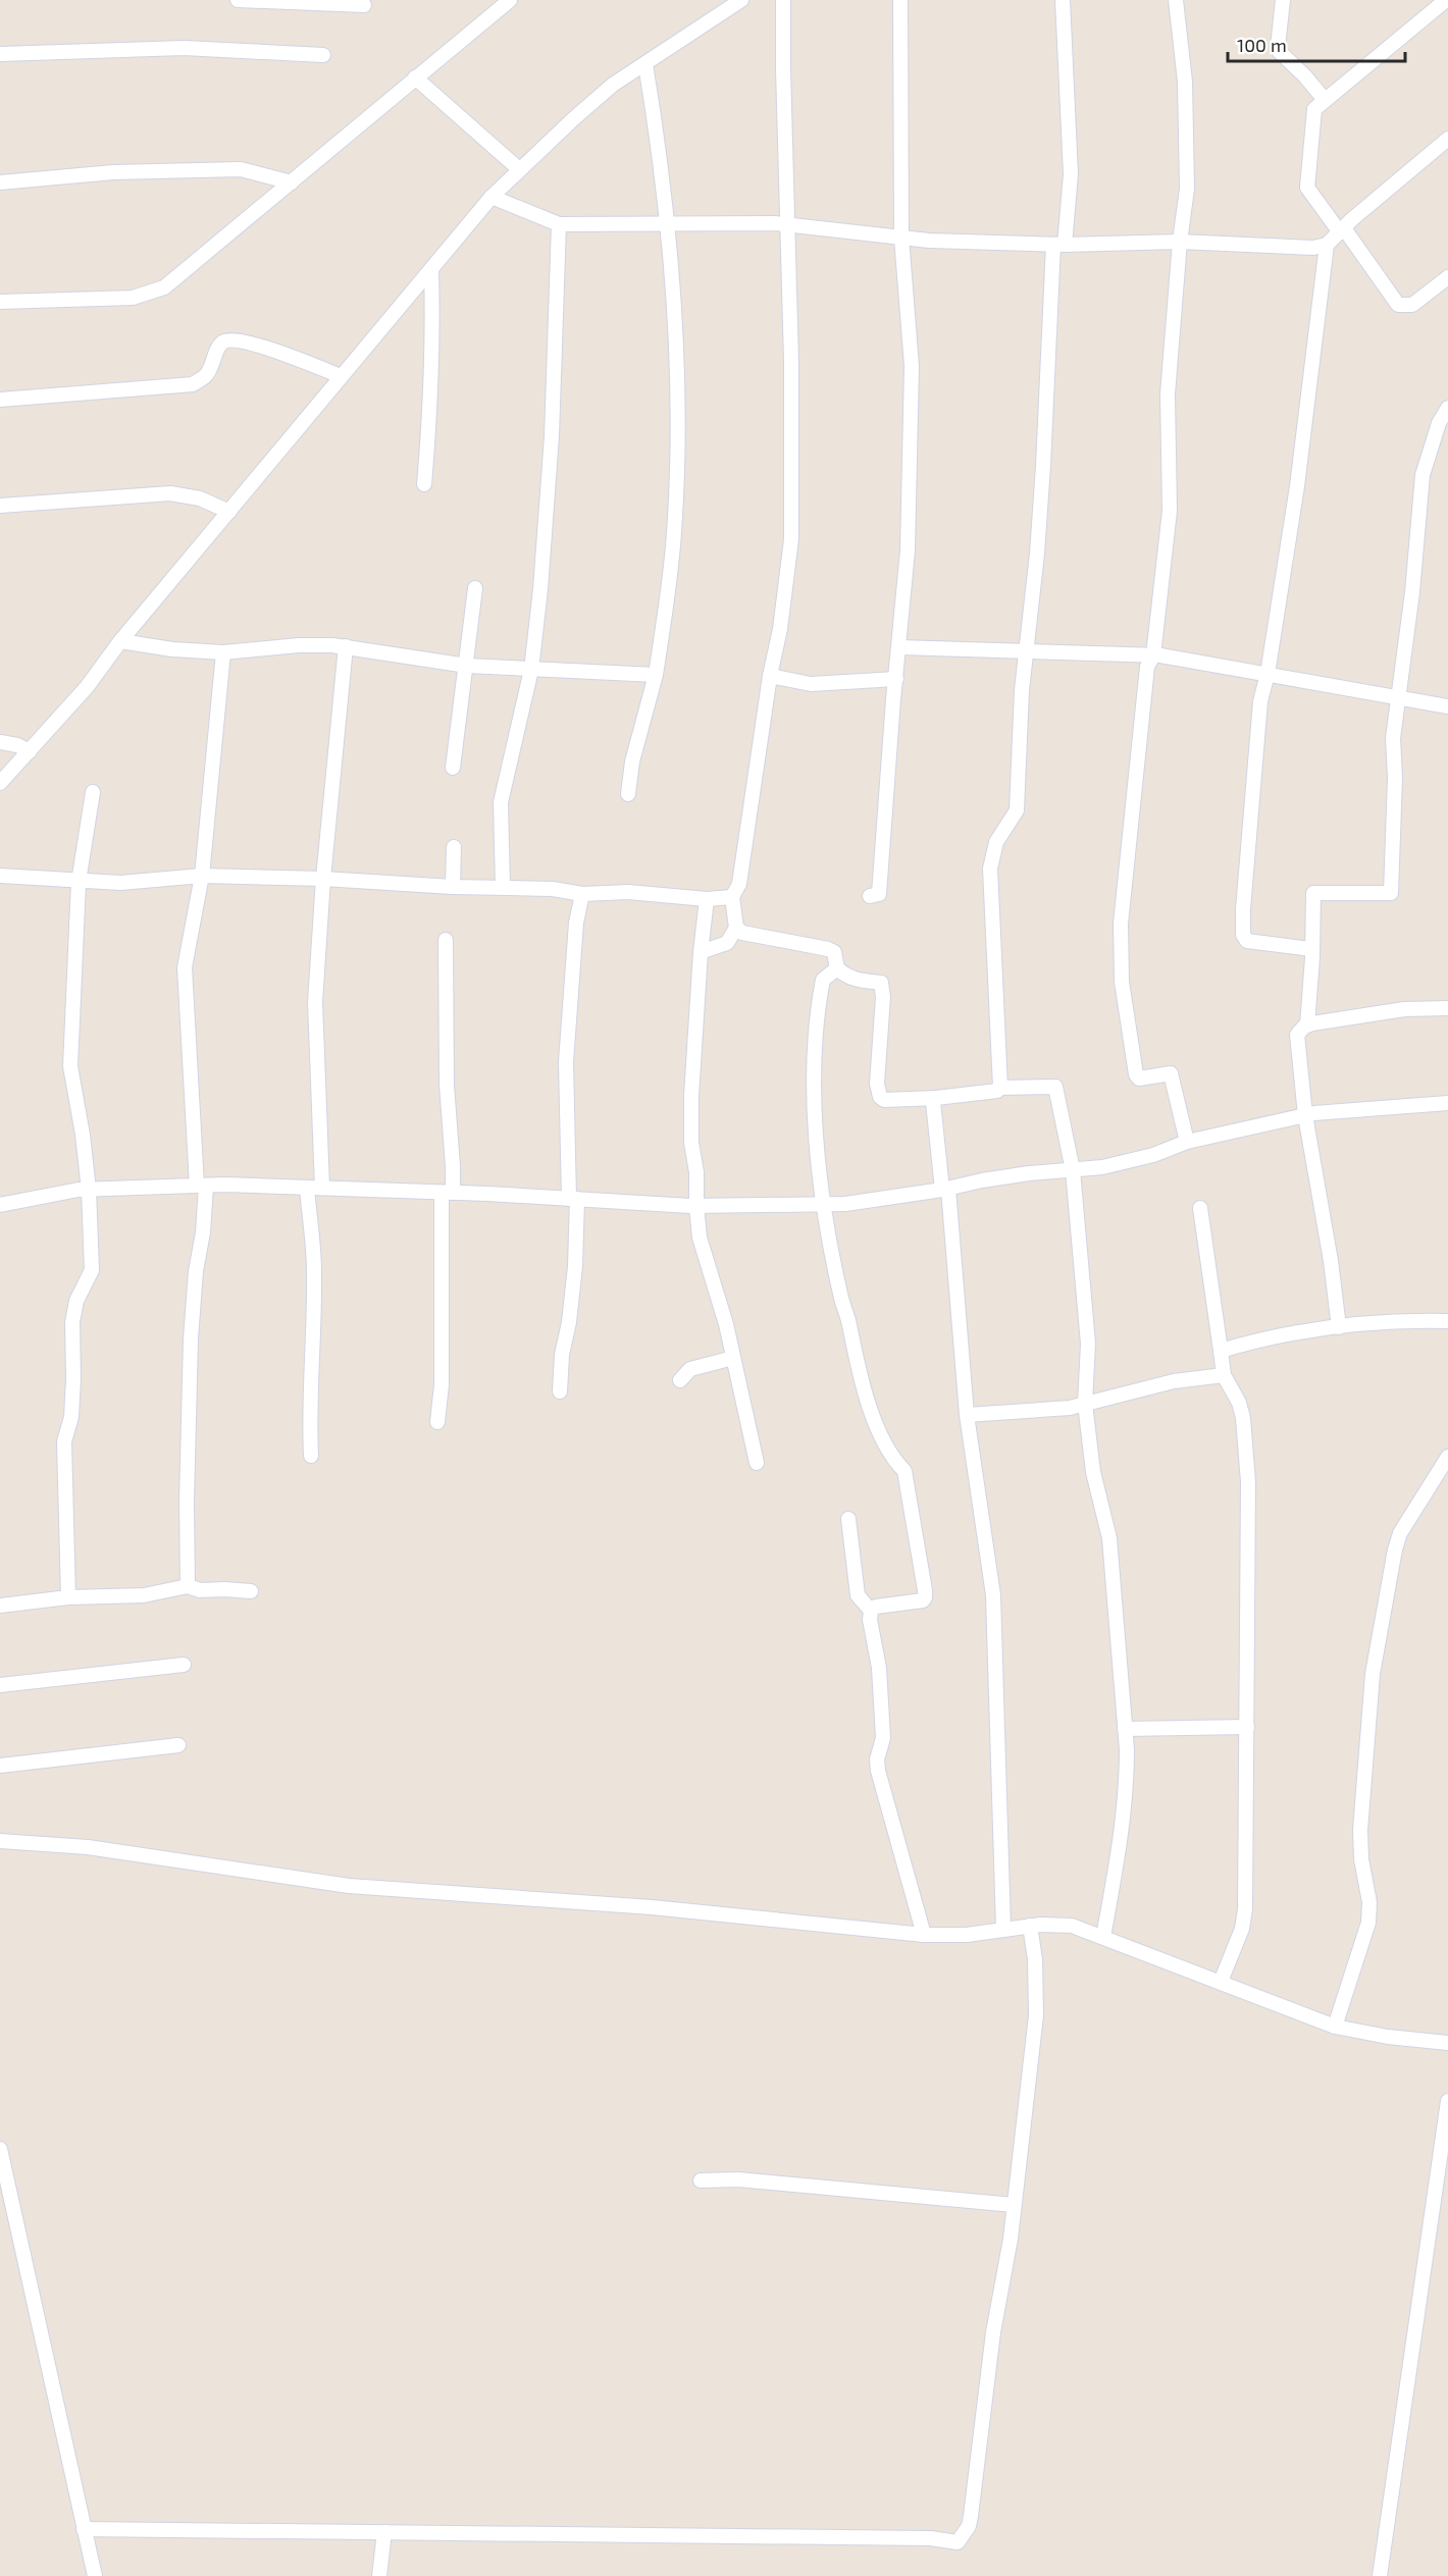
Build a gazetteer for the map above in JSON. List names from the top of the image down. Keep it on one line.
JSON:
{"scale_bar":"100 m"}
